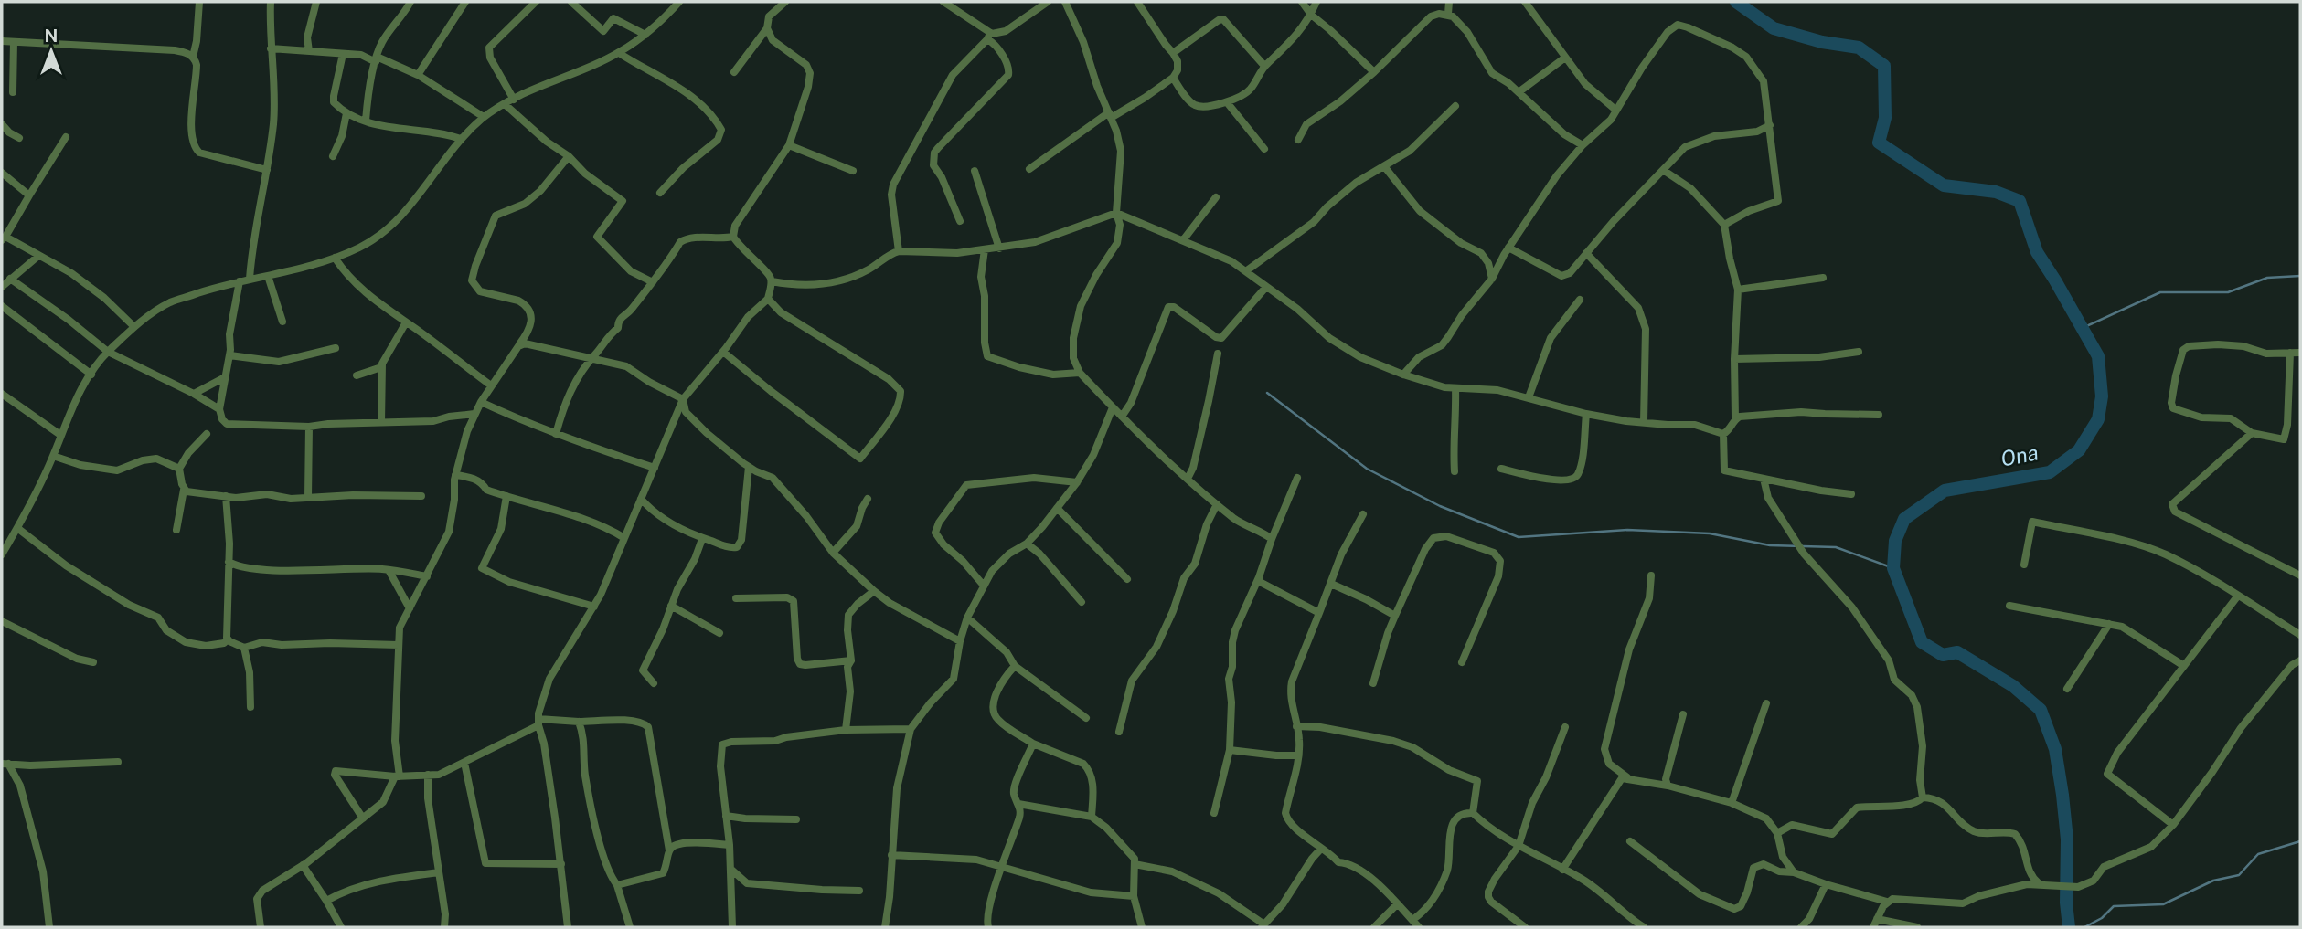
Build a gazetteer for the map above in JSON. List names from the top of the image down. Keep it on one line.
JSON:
{"water":["Ona"],"north":"top"}
